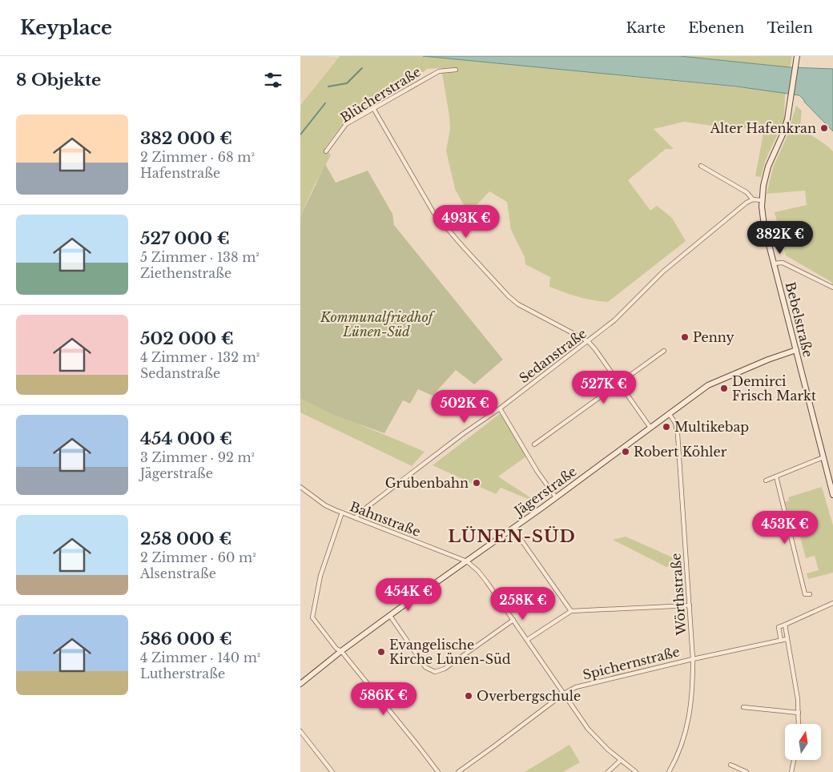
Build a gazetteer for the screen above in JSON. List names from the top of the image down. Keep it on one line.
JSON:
{"streets":{"street":["Blücherstraße","Bebelstraße","Sedanstraße","Jägerstraße","Bahnstraße","Wörthstraße","Spichernstraße"]},"crossings":[["Bebelstraße","Jägerstraße"],["Sedanstraße","Bahnstraße"],["Jägerstraße","Bahnstraße"],["Jägerstraße","Wörthstraße"],["Wörthstraße","Spichernstraße"]],"districts":["LÜNEN-SÜD"],"parks":["Kommunalfriedhof Lünen-Süd"],"places":["Alter Hafenkran","Penny","Demirci Frisch Markt","Multikebap","Robert Köhler","Grubenbahn","Evangelische Kirche Lünen-Süd","Overbergschule"],"north":"top","page":{"header":"Keyplace","nav":["Karte","Ebenen","Teilen"],"heading":"8 Objekte","list":[{"name":"382 000 €","note":"2 Zimmer · 68 m² · Hafenstraße"},{"name":"527 000 €","note":"5 Zimmer · 138 m² · Ziethenstraße"},{"name":"502 000 €","note":"4 Zimmer · 132 m² · Sedanstraße"},{"name":"454 000 €","note":"3 Zimmer · 92 m² · Jägerstraße"},{"name":"258 000 €","note":"2 Zimmer · 60 m² · Alsenstraße"},{"name":"586 000 €","note":"4 Zimmer · 140 m² · Lutherstraße"}],"price":["493K €","382K €","527K €","502K €","453K €","454K €","258K €","586K €"]}}
